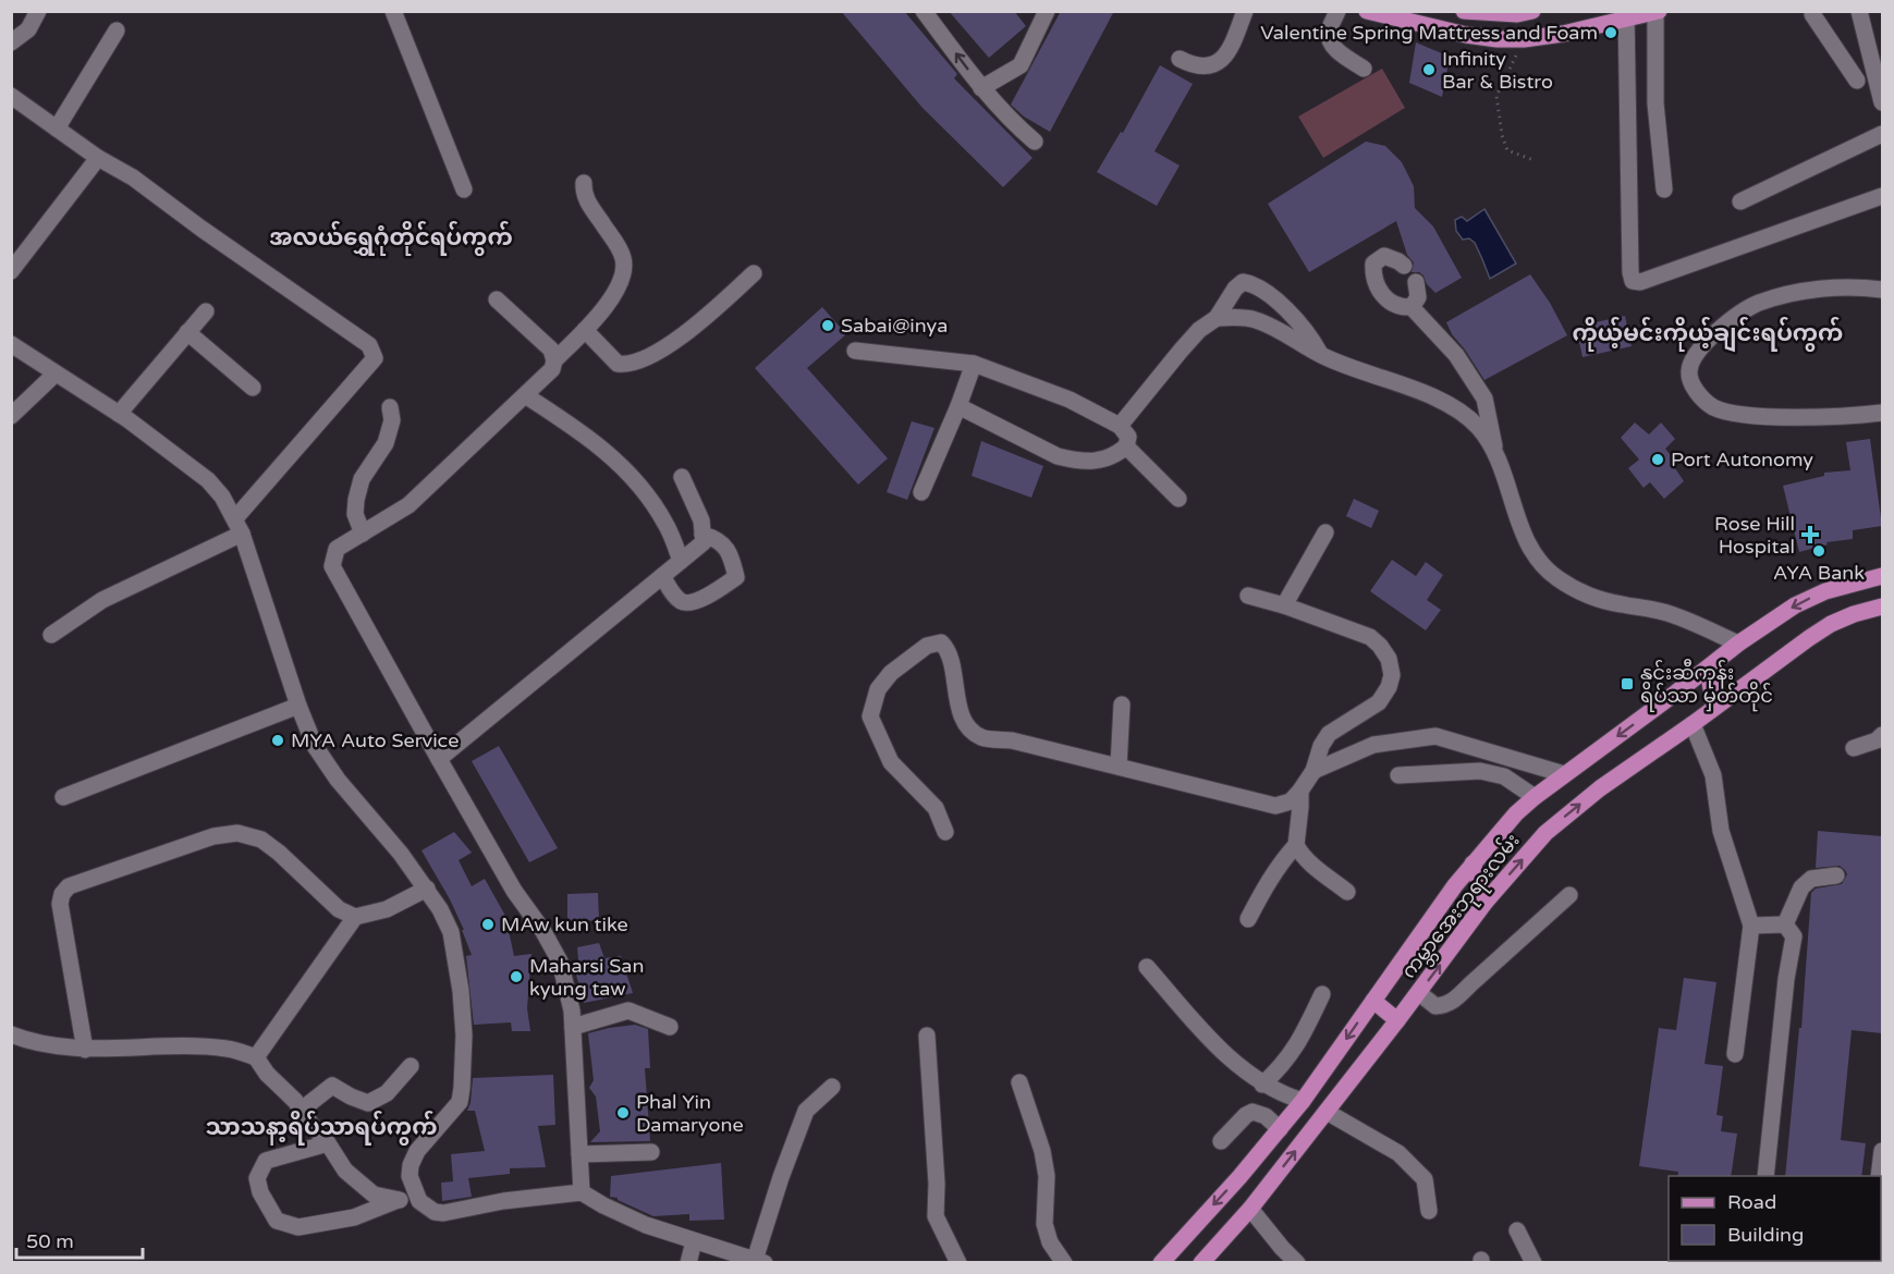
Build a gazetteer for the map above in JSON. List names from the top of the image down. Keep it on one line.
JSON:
{"streets":{"main road":["ကမ္ဘာအေးဘုရားလမ်း"]},"districts":["အလယ်ရွှေဂုံတိုင်ရပ်ကွက်","ကိုယ့်မင်းကိုယ့်ချင်းရပ်ကွက်","သာသနာ့ရိပ်သာရပ်ကွက်"],"places":{"other":["Valentine Spring Mattress and Foam","Infinity Bar & Bistro","Sabai@inya","Port Autonomy","AYA Bank","MYA Auto Service","MAw kun tike","Maharsi San kyung taw","Phal Yin Damaryone"],"health":["Rose Hill Hospital"],"transit":["နှင်းဆီကုန်း ရိပ်သာ မှတ်တိုင်"]},"legend":["Road","Building"],"scale_bar":"50 m"}
